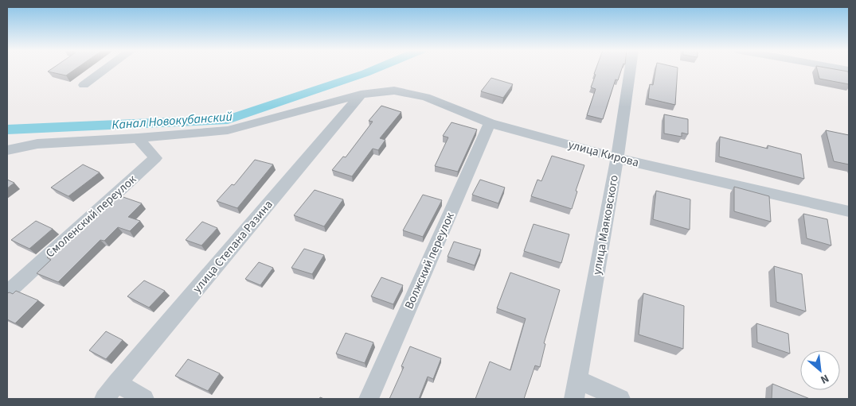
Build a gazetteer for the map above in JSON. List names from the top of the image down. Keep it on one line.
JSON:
{"streets":{"street":["улица Кирова","Смоленский переулок","улица Маяковского","улица Степана Разина","Волжский переулок"]},"crossings":[["улица Кирова","Смоленский переулок"],["улица Кирова","улица Маяковского"],["улица Кирова","улица Степана Разина"],["улица Кирова","Волжский переулок"]],"water":["Канал Новокубанский"],"north":"bottom right"}
